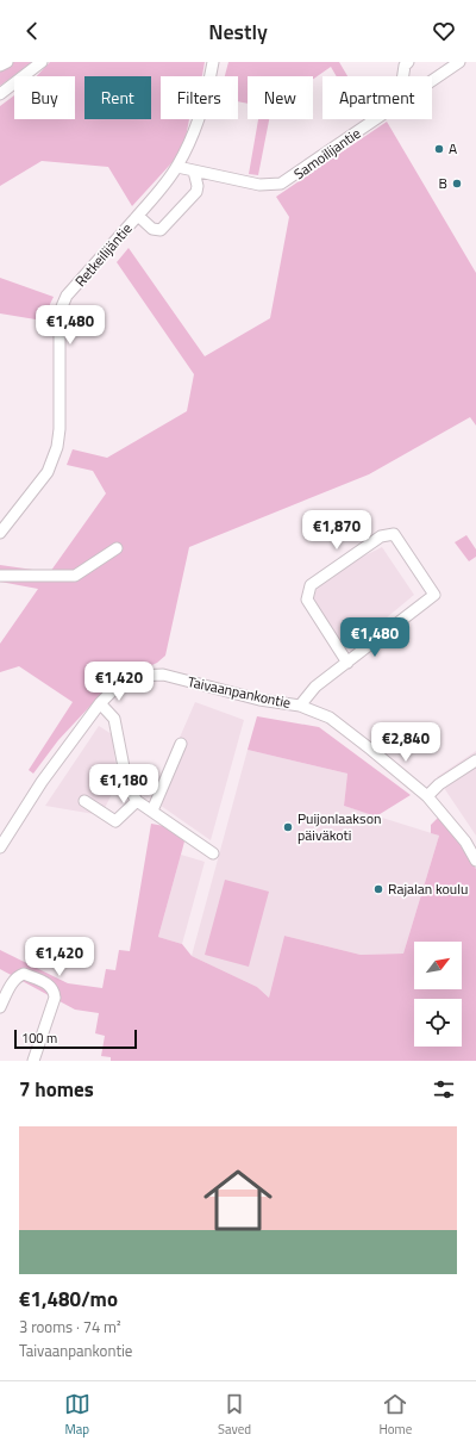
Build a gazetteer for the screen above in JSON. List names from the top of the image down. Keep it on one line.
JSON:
{"streets":{"street":["Samoilijantie","Retkeilijäntie","Taivaanpankontie"]},"crossings":[["Samoilijantie","Retkeilijäntie"]],"places":["A","B","Puijonlaakson päiväkoti","Rajalan koulu"],"scale_bar":"100 m","north":"top right","page":{"header":"Nestly","chip":["Buy","Rent","Filters","New","Apartment"],"price":["€1,480","€1,870","€1,480","€1,420","€2,840","€1,180","€1,420"],"scale":"100 m","heading":"7 homes","list":[{"name":"€1,480/mo","note":"3 rooms · 74 m² · Taivaanpankontie"}],"tabs":["Map","Saved","Home"]}}
